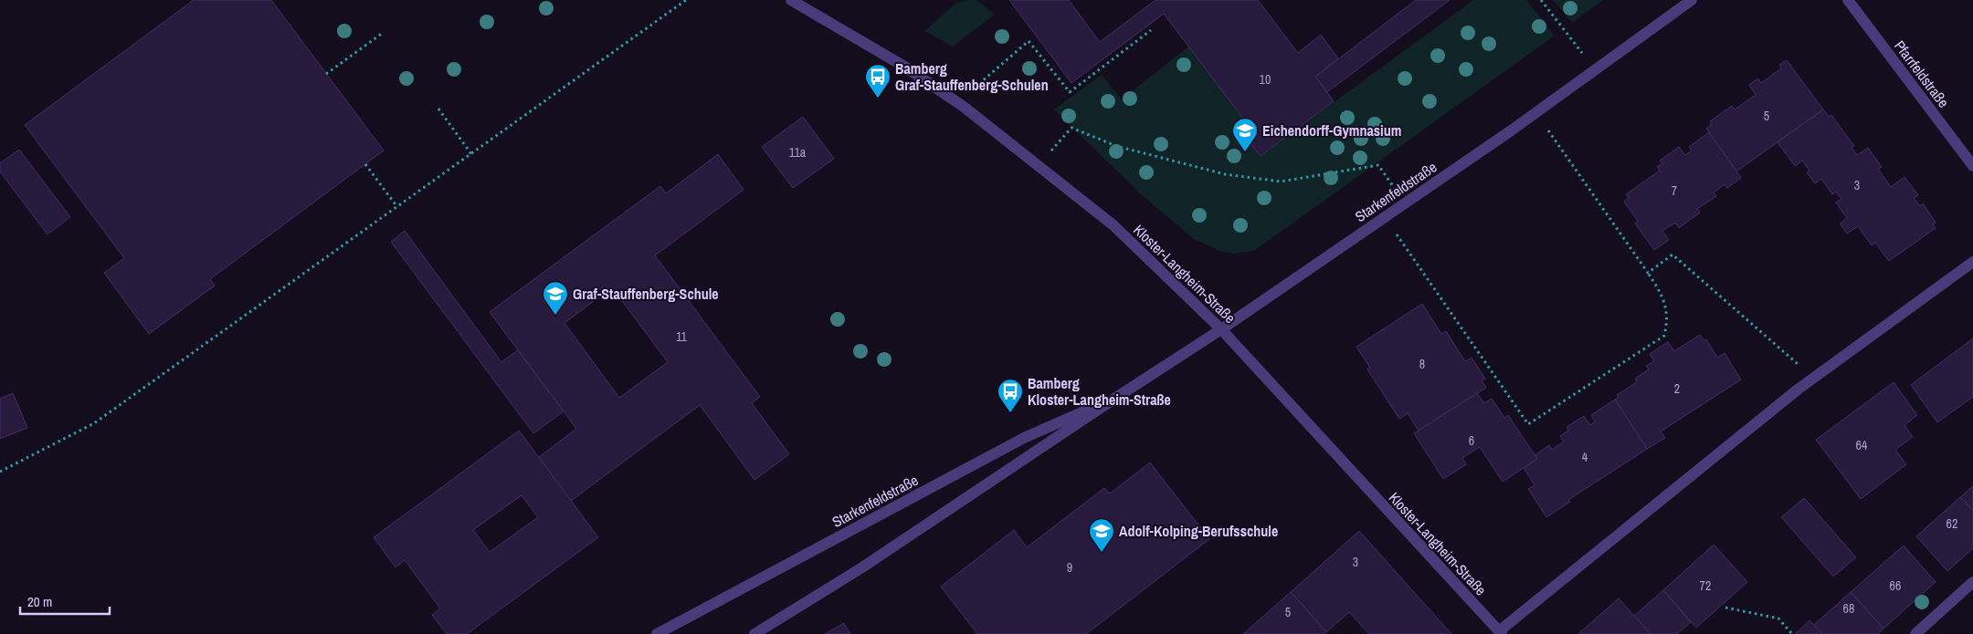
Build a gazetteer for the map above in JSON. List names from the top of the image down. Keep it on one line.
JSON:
{"streets":{"street":["Pfarrfeldstraße","Starkenfeldstraße","Kloster-Langheim-Straße"]},"crossings":[["Starkenfeldstraße","Kloster-Langheim-Straße"]],"places":{"bus stop":["Bamberg Graf-Stauffenberg-Schulen","Bamberg Kloster-Langheim-Straße"],"school or university":["Eichendorff-Gymnasium","Graf-Stauffenberg-Schule","Adolf-Kolping-Berufsschule"]},"house_numbers":["10","5","11a","3","7","11","8","2","6","64","4","62","3","9","72","66","68","5"],"scale_bar":"20 m"}
